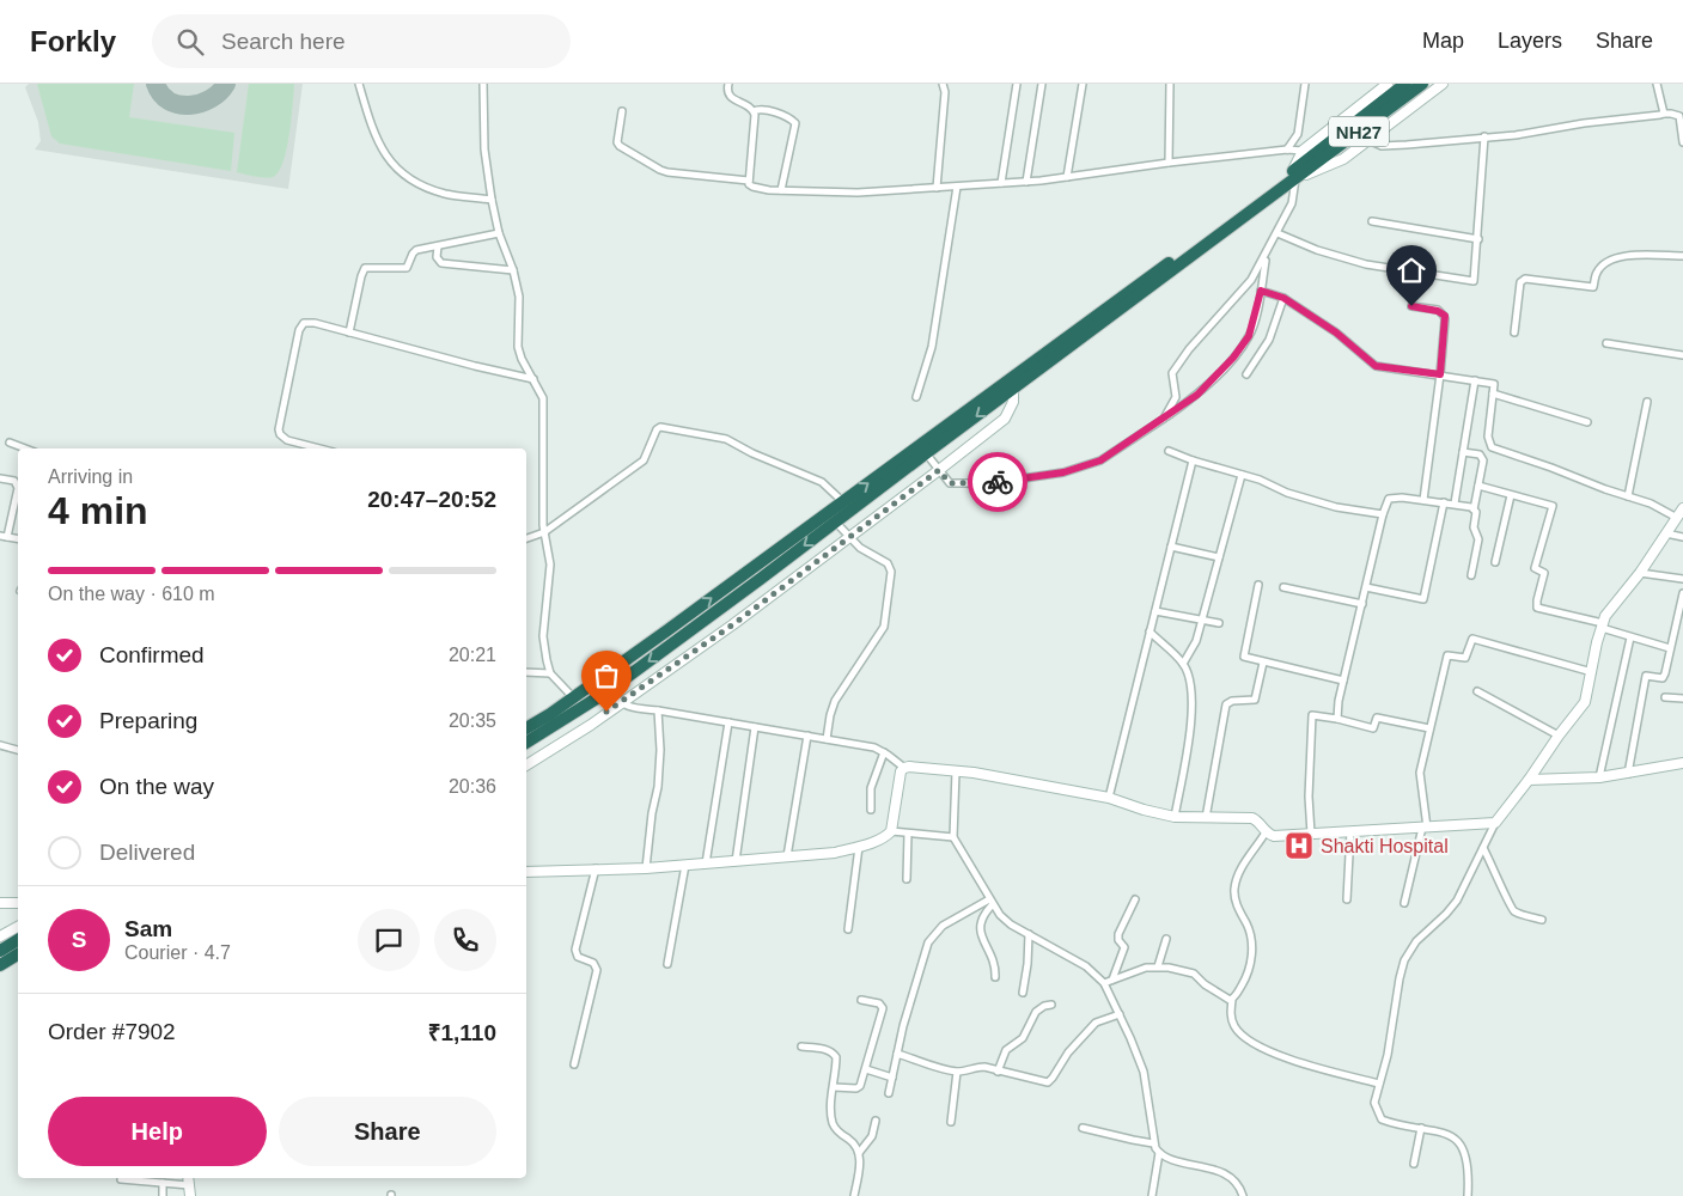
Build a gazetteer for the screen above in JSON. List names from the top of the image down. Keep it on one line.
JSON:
{"streets":{"highway":["NH27"]},"places":{"hospital":["Shakti Hospital"]},"page":{"header":"Forkly","search":"Search here","nav":["Map","Layers","Share"],"heading":["4 min","Arriving in","20:47–20:52"],"panel":["Sam","Courier · 4.7","Order #7902","₹1,110"],"bar":"On the way · 610 m","list":[["Confirmed","20:21"],["Preparing","20:35"],["On the way","20:36"],"Delivered"],"round":"S","buttons":["Help","Share"]}}
